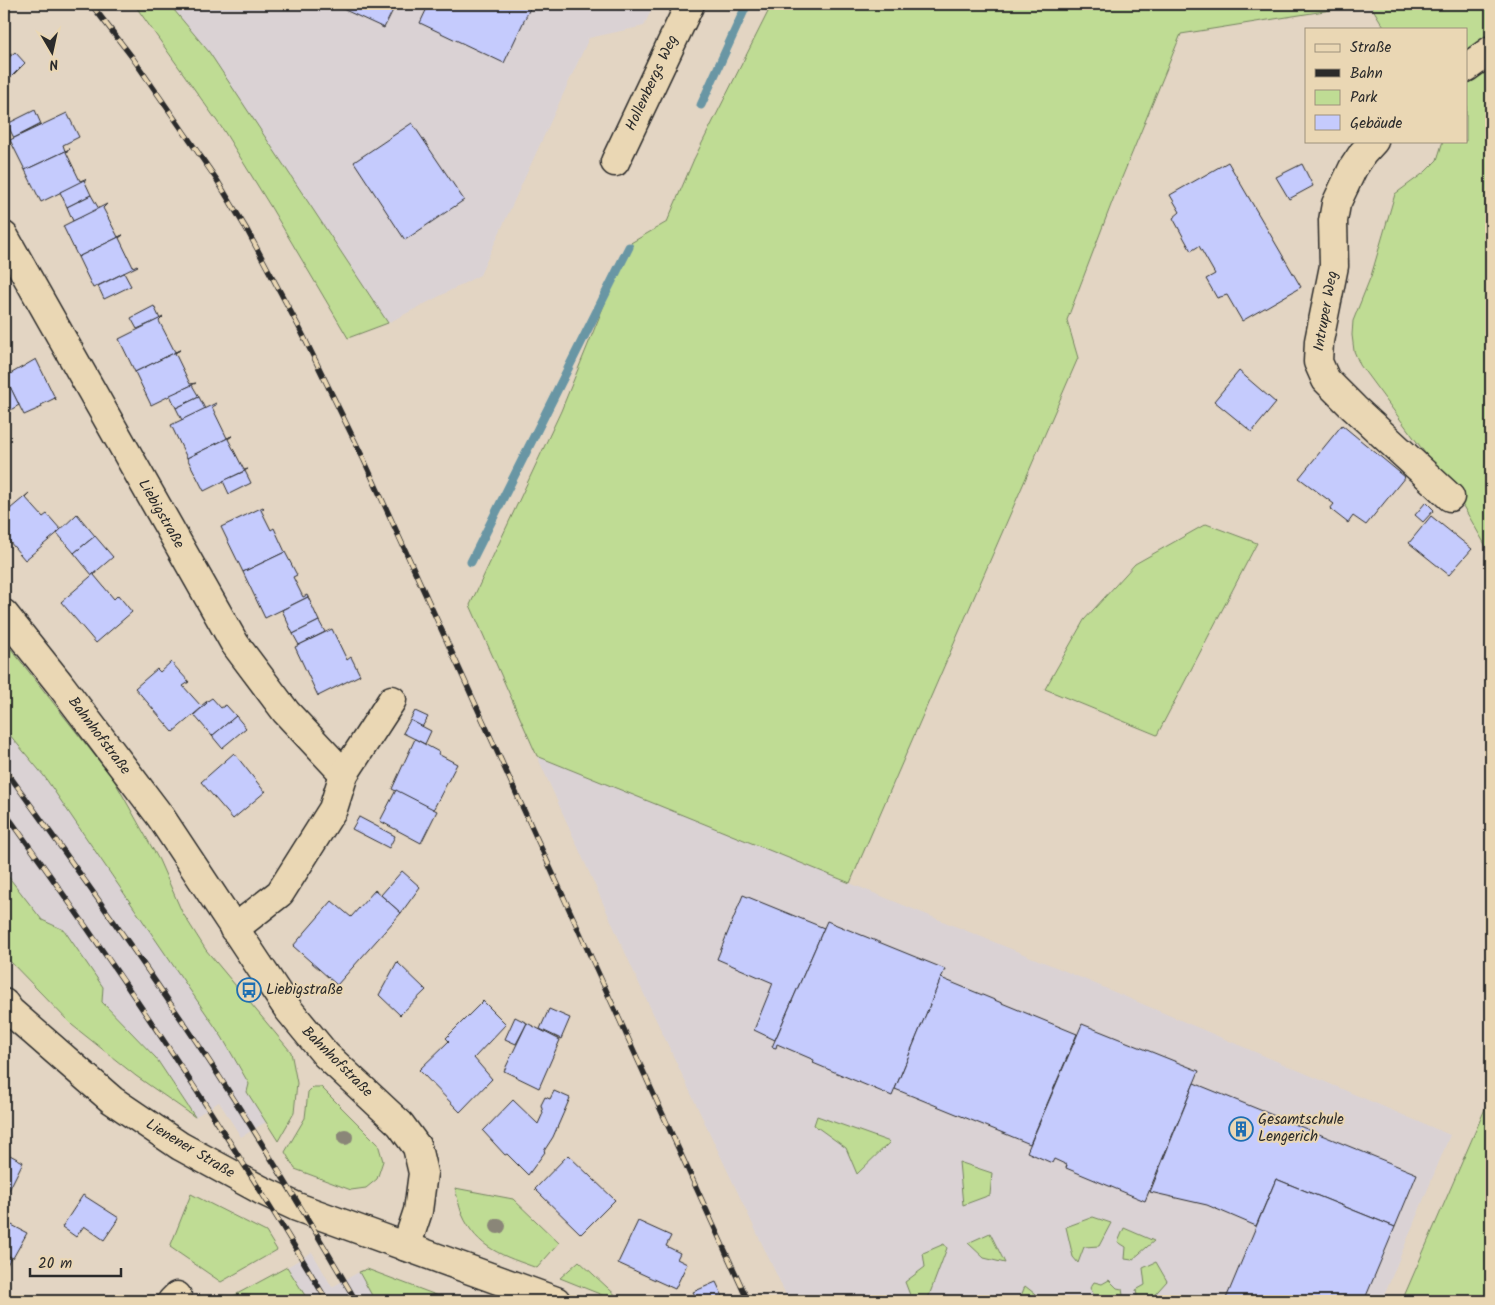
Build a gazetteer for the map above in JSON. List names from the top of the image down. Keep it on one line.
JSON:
{"streets":{"street":["Hollenbergs Weg","Intruper Weg","Liebigstraße","Bahnhofstraße","Lienener Straße"]},"crossings":[["Bahnhofstraße","Lienener Straße"]],"places":{"bus stop":["Liebigstraße"],"building":["Gesamtschule Lengerich"]},"legend":["Straße","Bahn","Park","Gebäude"],"scale_bar":"20 m","north":"bottom"}
